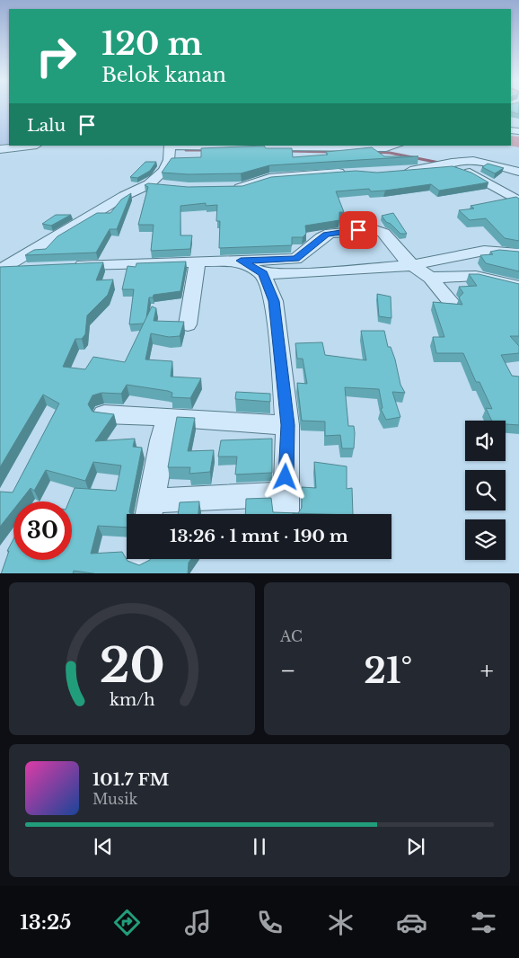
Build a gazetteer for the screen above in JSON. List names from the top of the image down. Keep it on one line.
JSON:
{"page":{"turn":["120 m","Belok kanan"],"then":"Lalu","limit":"30","trip":"13:26 · 1 mnt · 190 m","tile":"AC","heat":["−","21°","+"],"song":["101.7 FM","Musik"],"tabs":"13:25","gauge":["20","km/h"]}}
